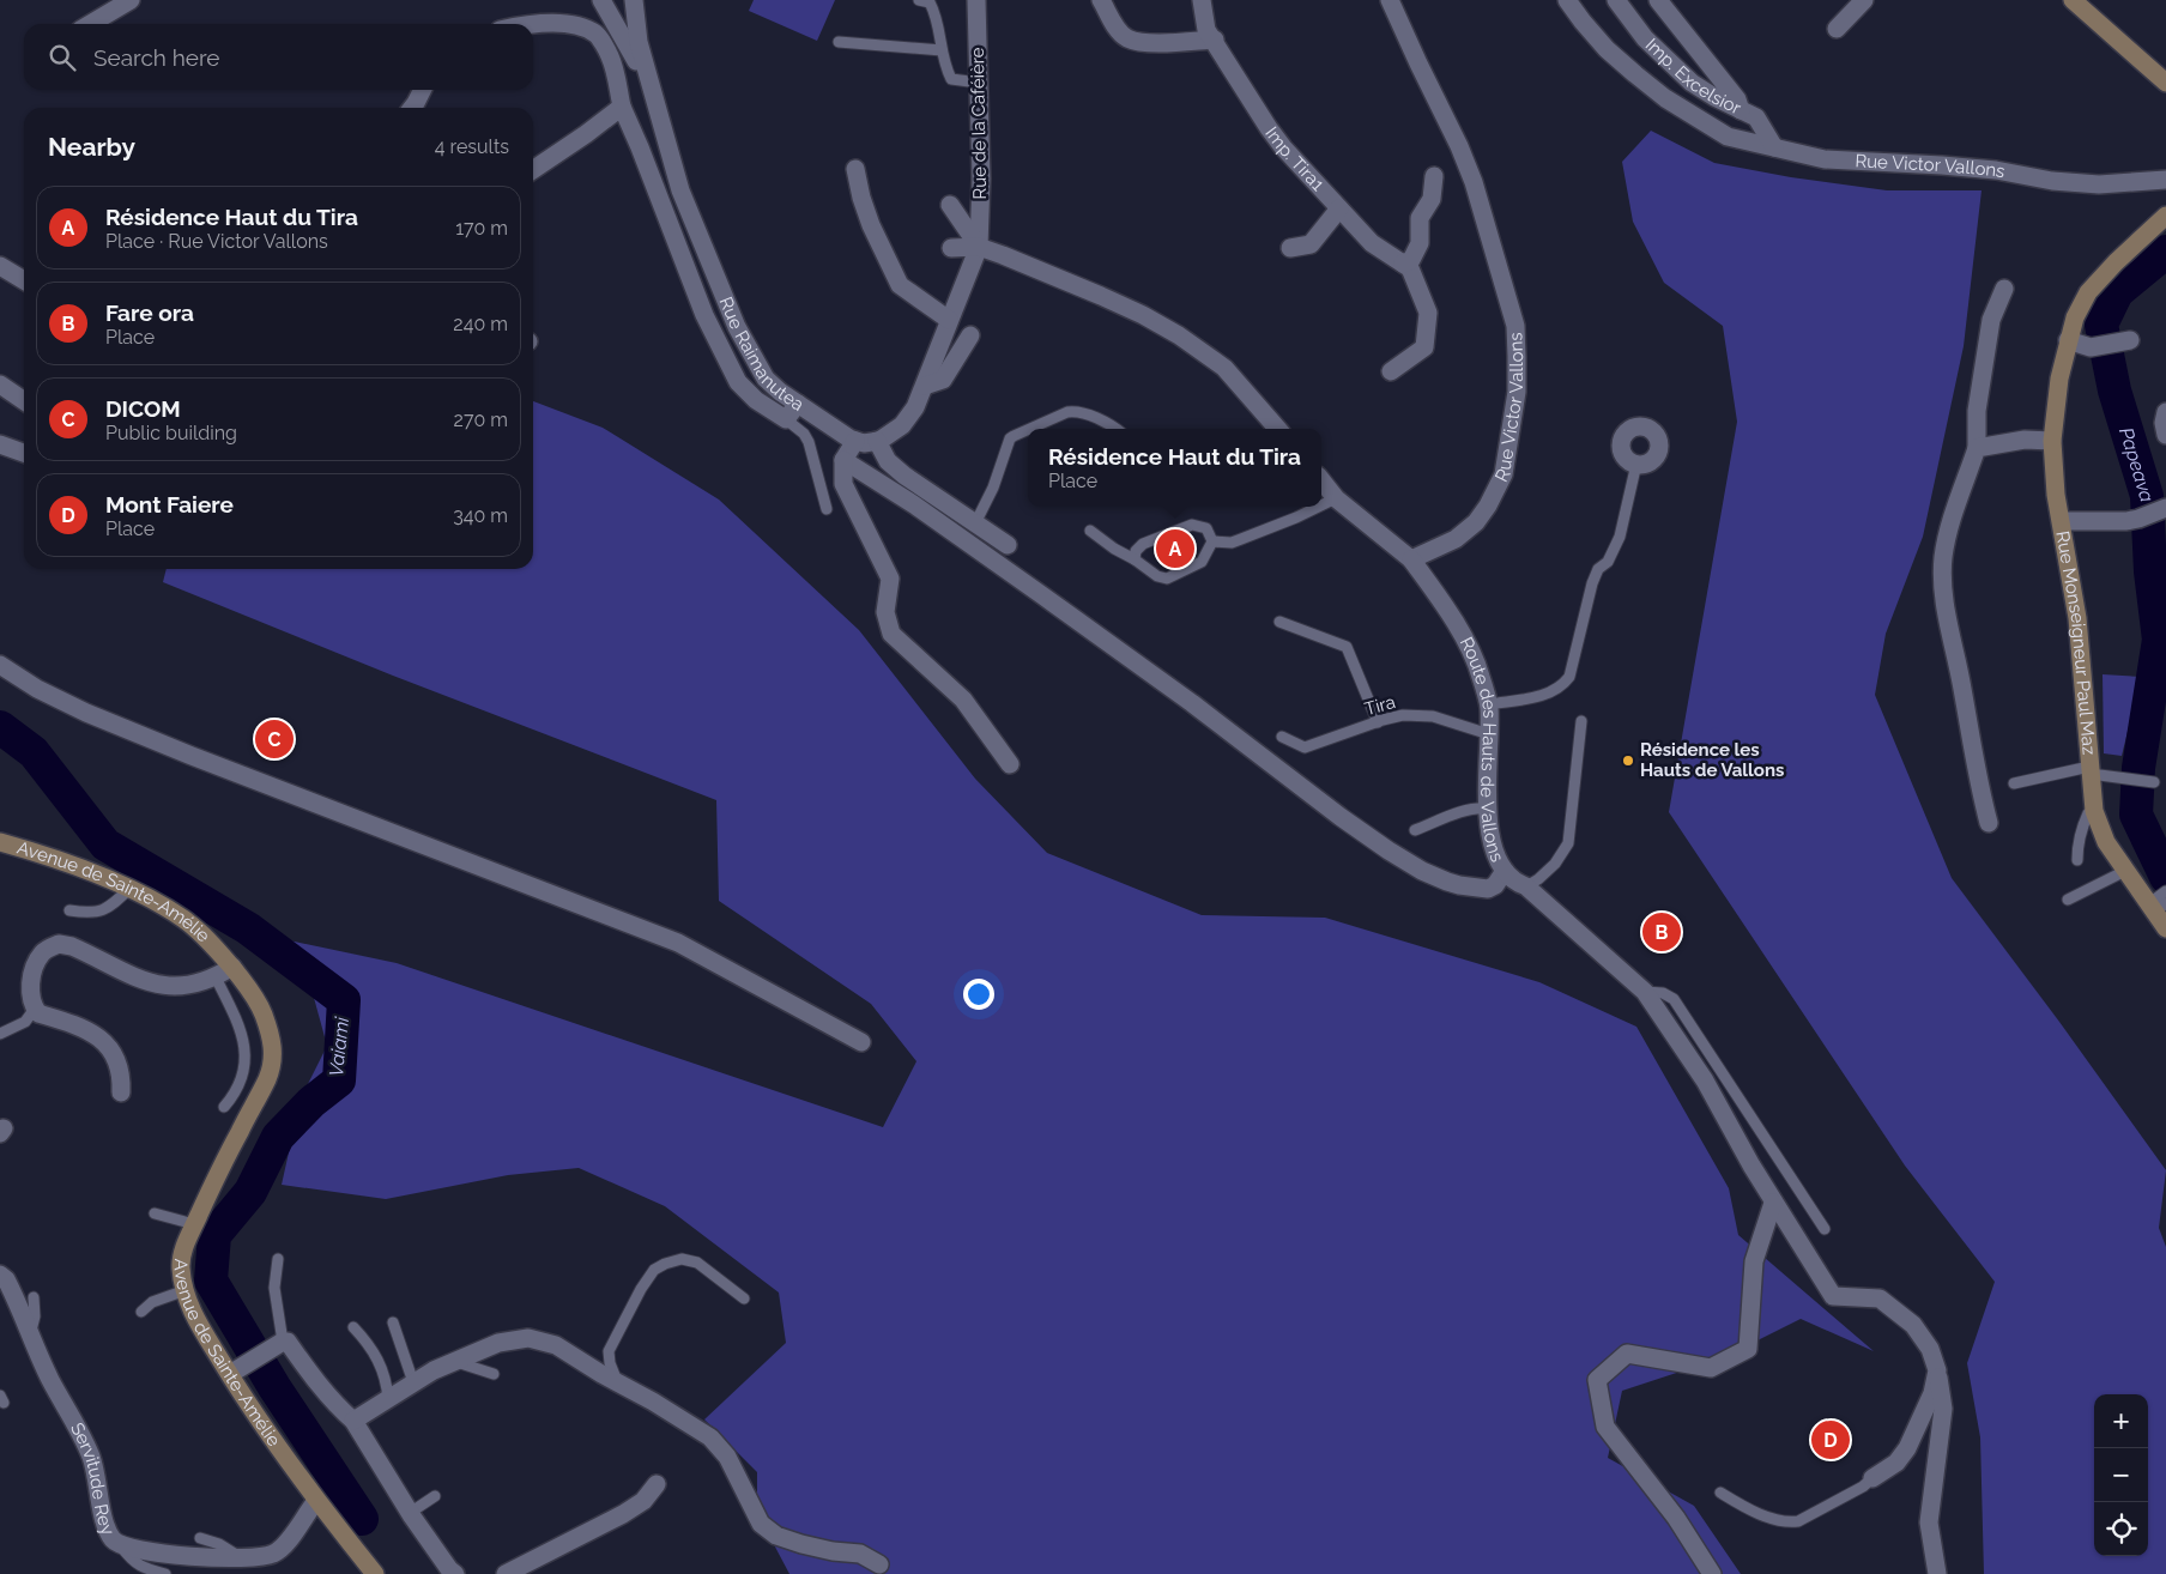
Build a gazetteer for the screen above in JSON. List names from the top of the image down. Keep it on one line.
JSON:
{"streets":{"street":["Imp. Excelsior","Rue de la Caféière","Imp. Tira1","Rue Victor Vallons","Rue Raimanutea","Rue Monseigneur Paul Maz","Route des Hauts de Vallons","Avenue de Sainte-Amélie","Servitude Rey"],"lane":["Tira"]},"crossings":[["Imp. Excelsior","Rue Victor Vallons"],["Rue Victor Vallons","Route des Hauts de Vallons"],["Tira","Route des Hauts de Vallons"],["Avenue de Sainte-Amélie","Servitude Rey"]],"water":["Papeava","Vaiami"],"places":["Résidence les Hauts de Vallons"],"page":{"search":"Search here","heading":["Nearby","4 results"],"list":[{"mark":"A","name":"Résidence Haut du Tira","note":"Place · Rue Victor Vallons","value":"170 m"},{"mark":"B","name":"Fare ora","note":"Place","value":"240 m"},{"mark":"C","name":"DICOM","note":"Public building","value":"270 m"},{"mark":"D","name":"Mont Faiere","note":"Place","value":"340 m"}],"popup":["Résidence Haut du Tira","Place"],"pins":["A","C","B","D"],"map_buttons":["+","−"]}}
